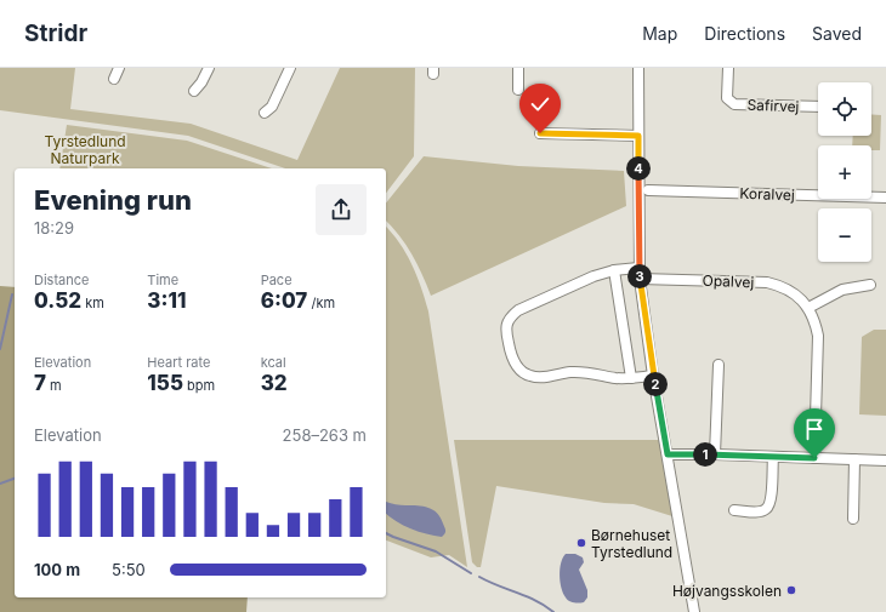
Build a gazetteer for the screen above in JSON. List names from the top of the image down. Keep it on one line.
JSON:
{"streets":{"street":["Safirvej","Koralvej","Opalvej"]},"parks":["Tyrstedlund Naturpark"],"places":["Børnehuset Tyrstedlund","Højvangsskolen"],"page":{"header":"Stridr","nav":["Map","Directions","Saved"],"map_buttons":["+","−"],"pins":["4","3","2","1"],"heading":["Evening run","18:29"],"stats":[["Distance","0.52 km"],["Time","3:11"],["Pace","6:07 /km"],["Elevation","7 m"],["Heart rate","155 bpm"],["kcal","32"]],"chart":["Elevation","258–263 m"],"list":[{"name":"100 m","note":"5:50"}]}}
